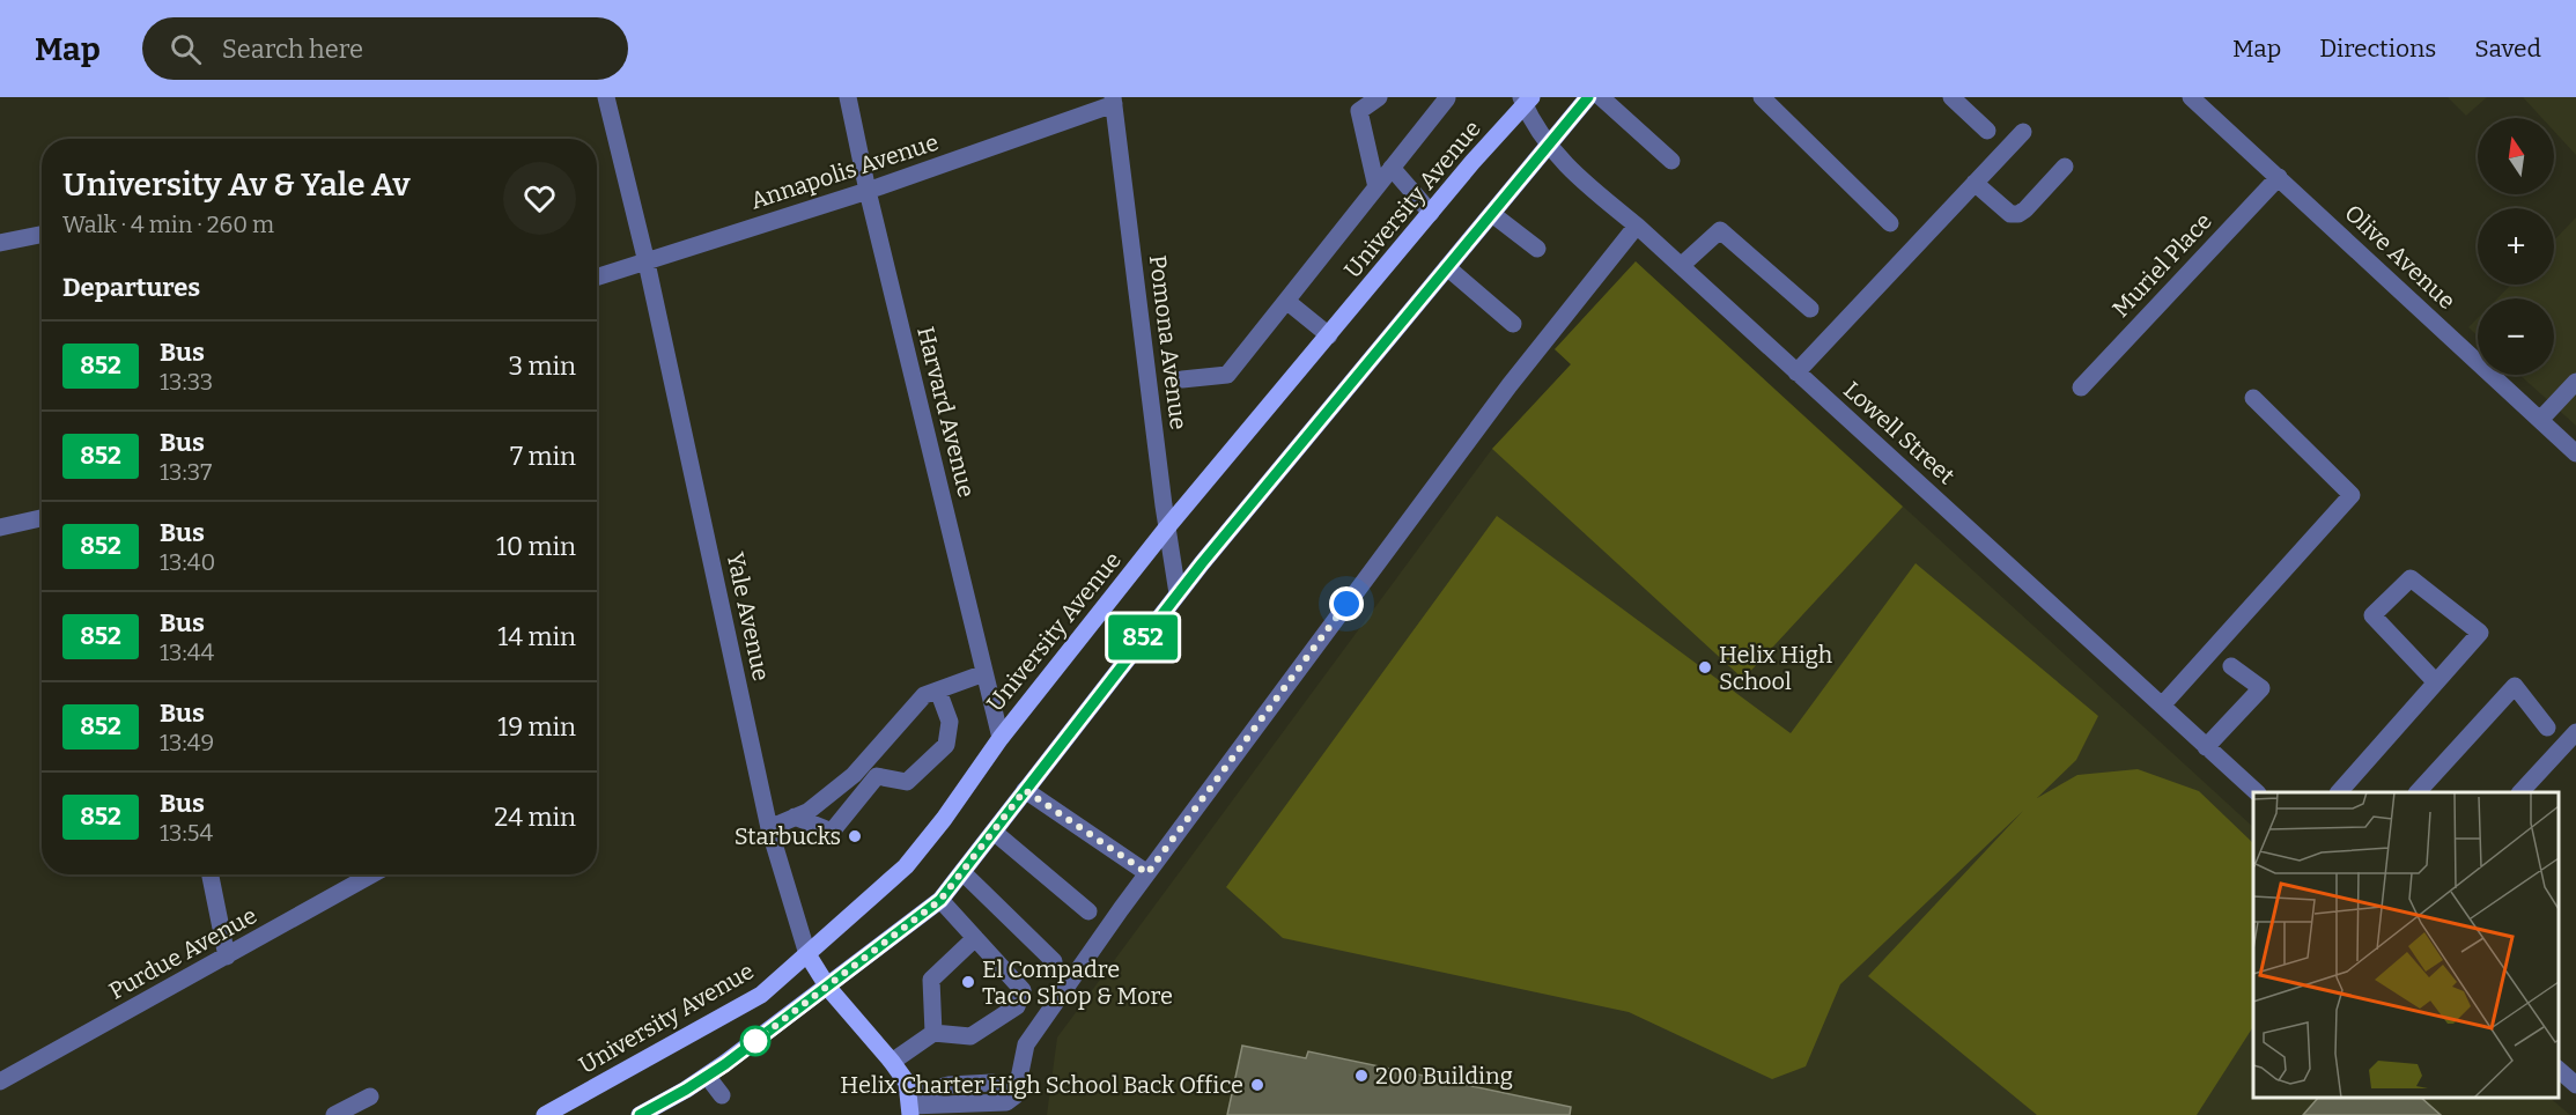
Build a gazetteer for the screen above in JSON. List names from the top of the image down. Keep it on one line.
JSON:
{"streets":{"main road":["University Avenue","Yale Avenue"],"street":["Annapolis Avenue","Olive Avenue","Muriel Place","Pomona Avenue","Harvard Avenue","Lowell Street","Purdue Avenue"]},"crossings":[["Annapolis Avenue","Pomona Avenue"],["Annapolis Avenue","Harvard Avenue"],["Annapolis Avenue","Yale Avenue"],["University Avenue","Pomona Avenue"],["University Avenue","Harvard Avenue"],["University Avenue","Lowell Street"],["University Avenue","Yale Avenue"],["Olive Avenue","Muriel Place"]],"places":["Helix High School","Starbucks","El Compadre Taco Shop & More","200 Building","Helix Charter High School Back Office"],"lines":["bus line 852"],"north":"top","page":{"header":"Map","search":"Search here","nav":["Map","Directions","Saved"],"on_map":"852","map_buttons":["+","−"],"heading":[["University Av & Yale Av","Walk · 4 min · 260 m"],"Departures"],"list":[{"mark":"852","name":"Bus","note":"13:33","value":"3 min"},{"mark":"852","name":"Bus","note":"13:37","value":"7 min"},{"mark":"852","name":"Bus","note":"13:40","value":"10 min"},{"mark":"852","name":"Bus","note":"13:44","value":"14 min"},{"mark":"852","name":"Bus","note":"13:49","value":"19 min"},{"mark":"852","name":"Bus","note":"13:54","value":"24 min"}]}}
